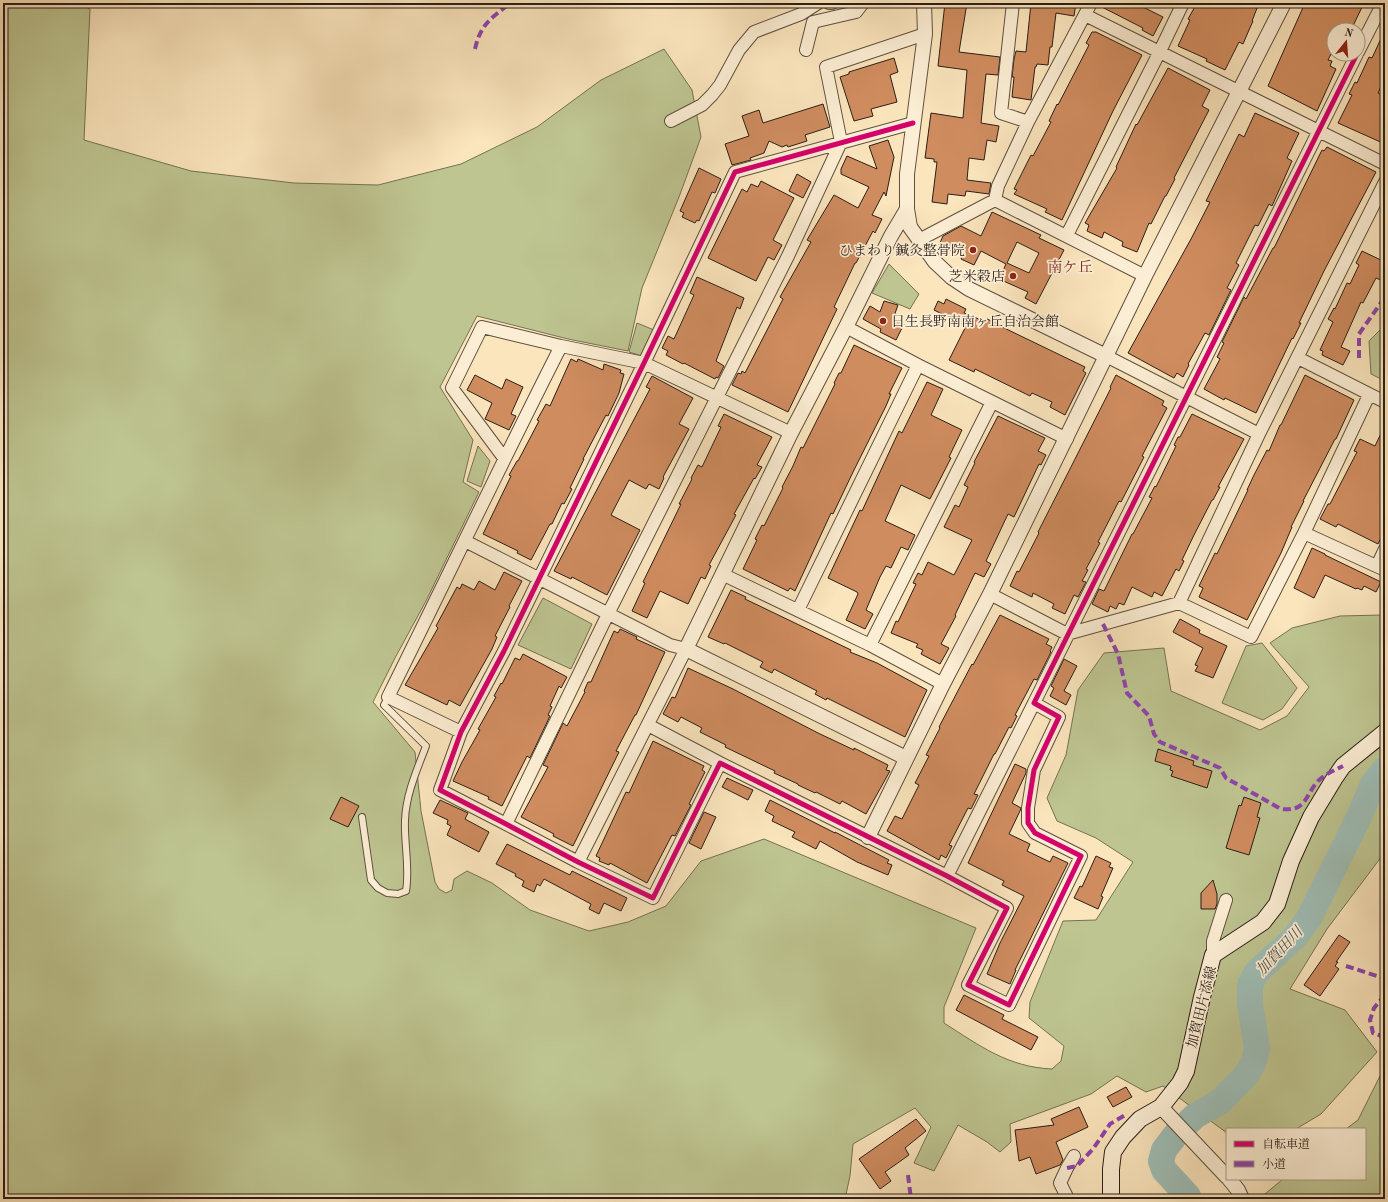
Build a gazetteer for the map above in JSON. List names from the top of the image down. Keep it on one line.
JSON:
{"streets":{"main road":["加賀田片添線"]},"districts":["南ケ丘"],"water":["加賀田川"],"places":["ひまわり鍼灸整骨院","芝米穀店","日生長野南南ヶ丘自治会館"],"legend":["自転車道","小道"],"north":"top"}
